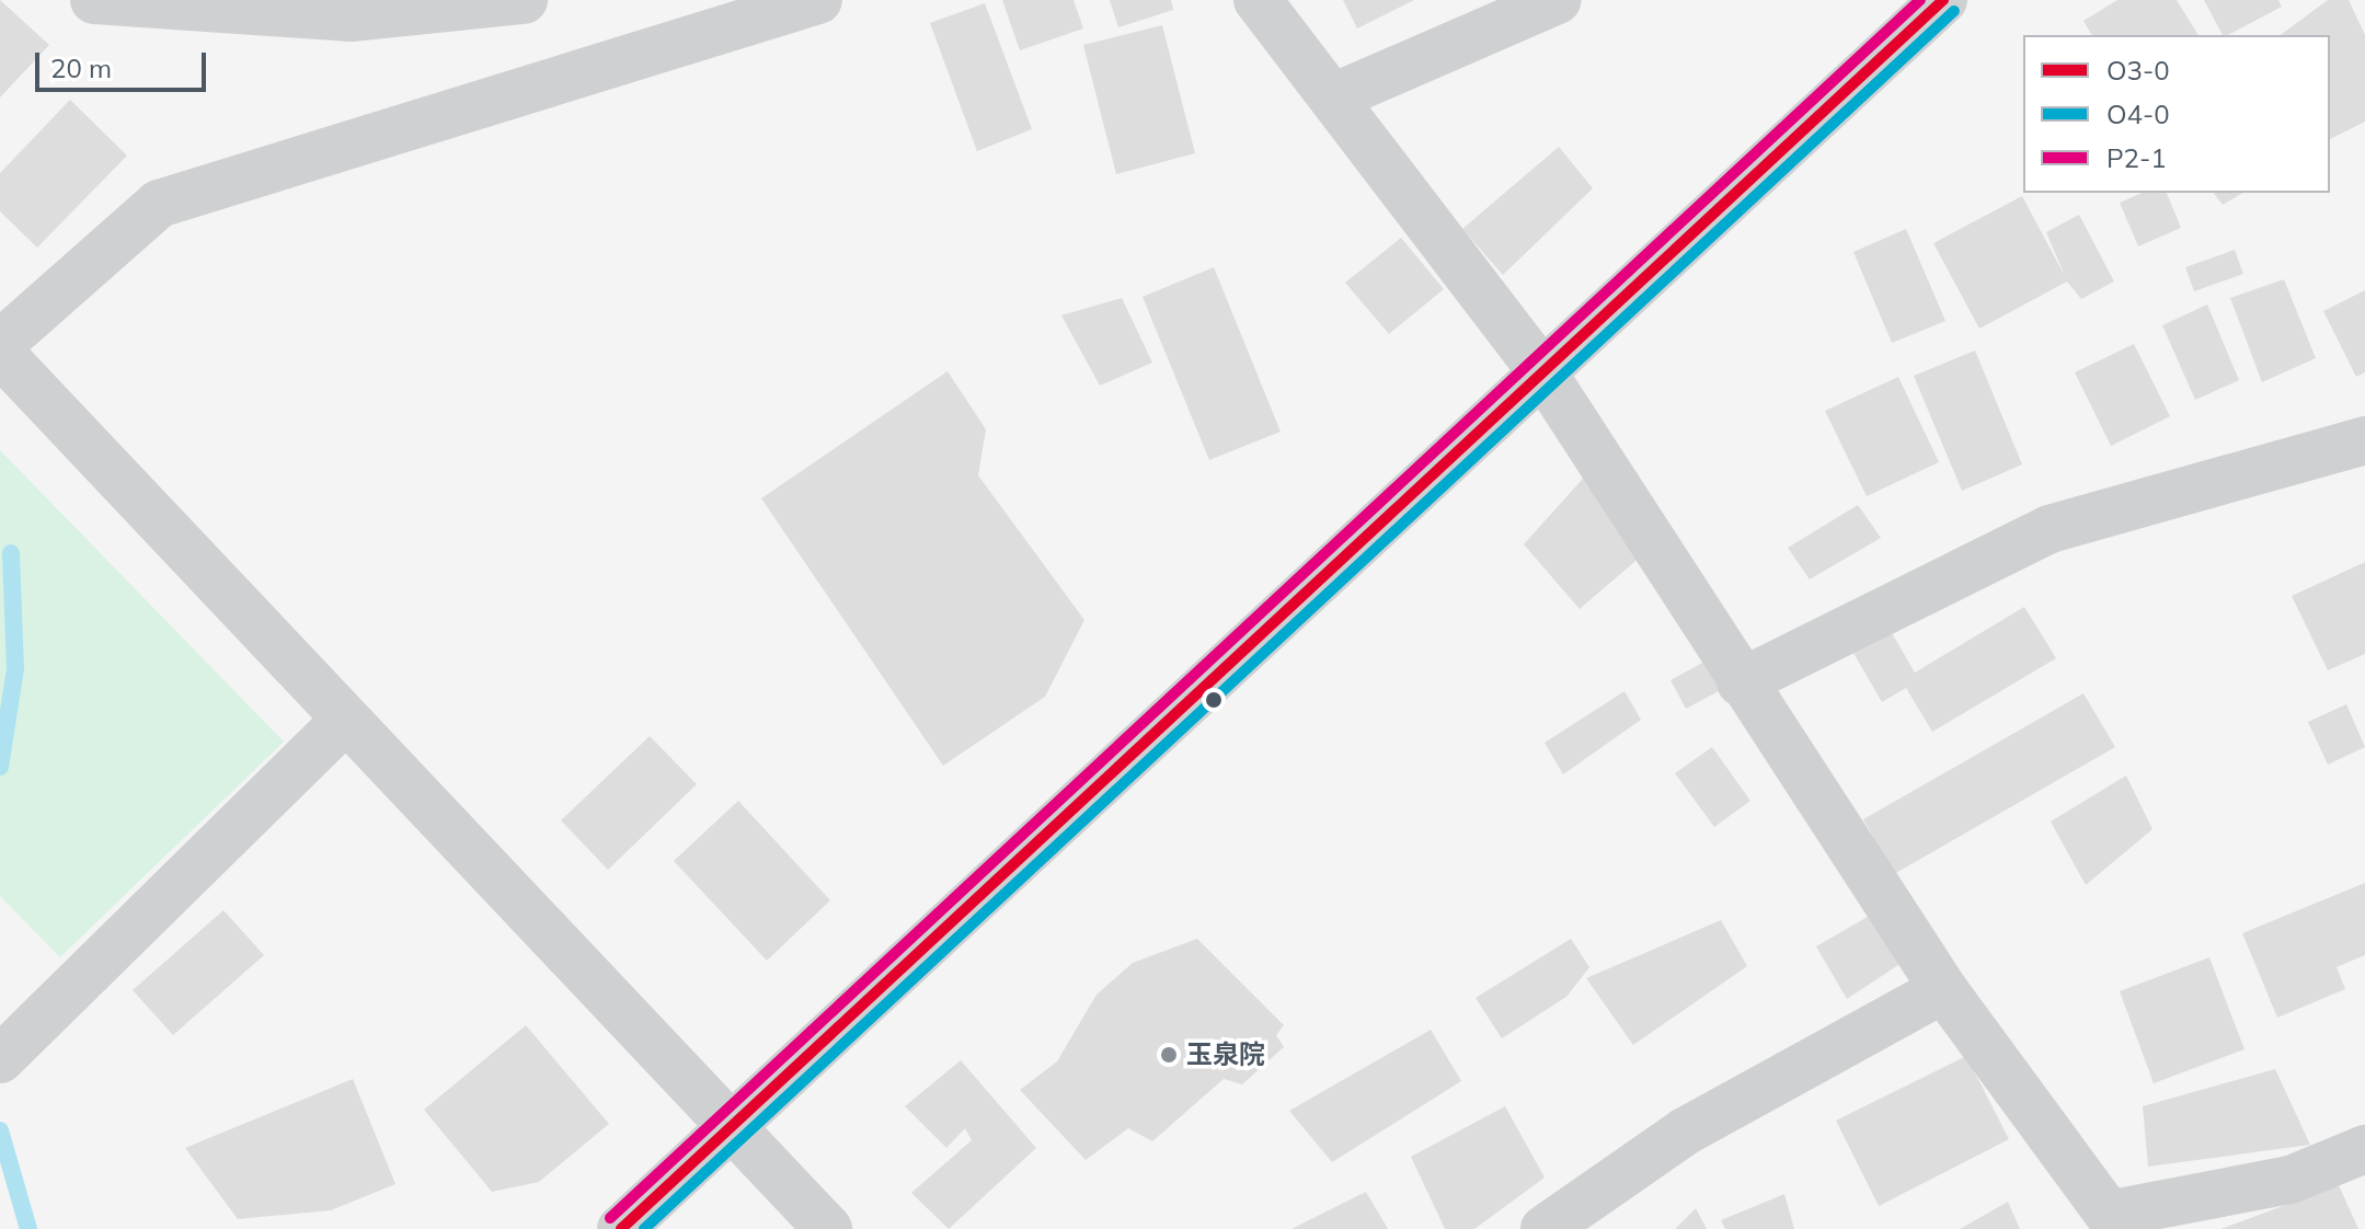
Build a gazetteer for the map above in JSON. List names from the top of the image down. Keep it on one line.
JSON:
{"places":["玉泉院"],"lines":["transit line O3-0","transit line P2-1","transit line O4-0"],"legend":["O3-0","O4-0","P2-1"],"scale_bar":"20 m"}
